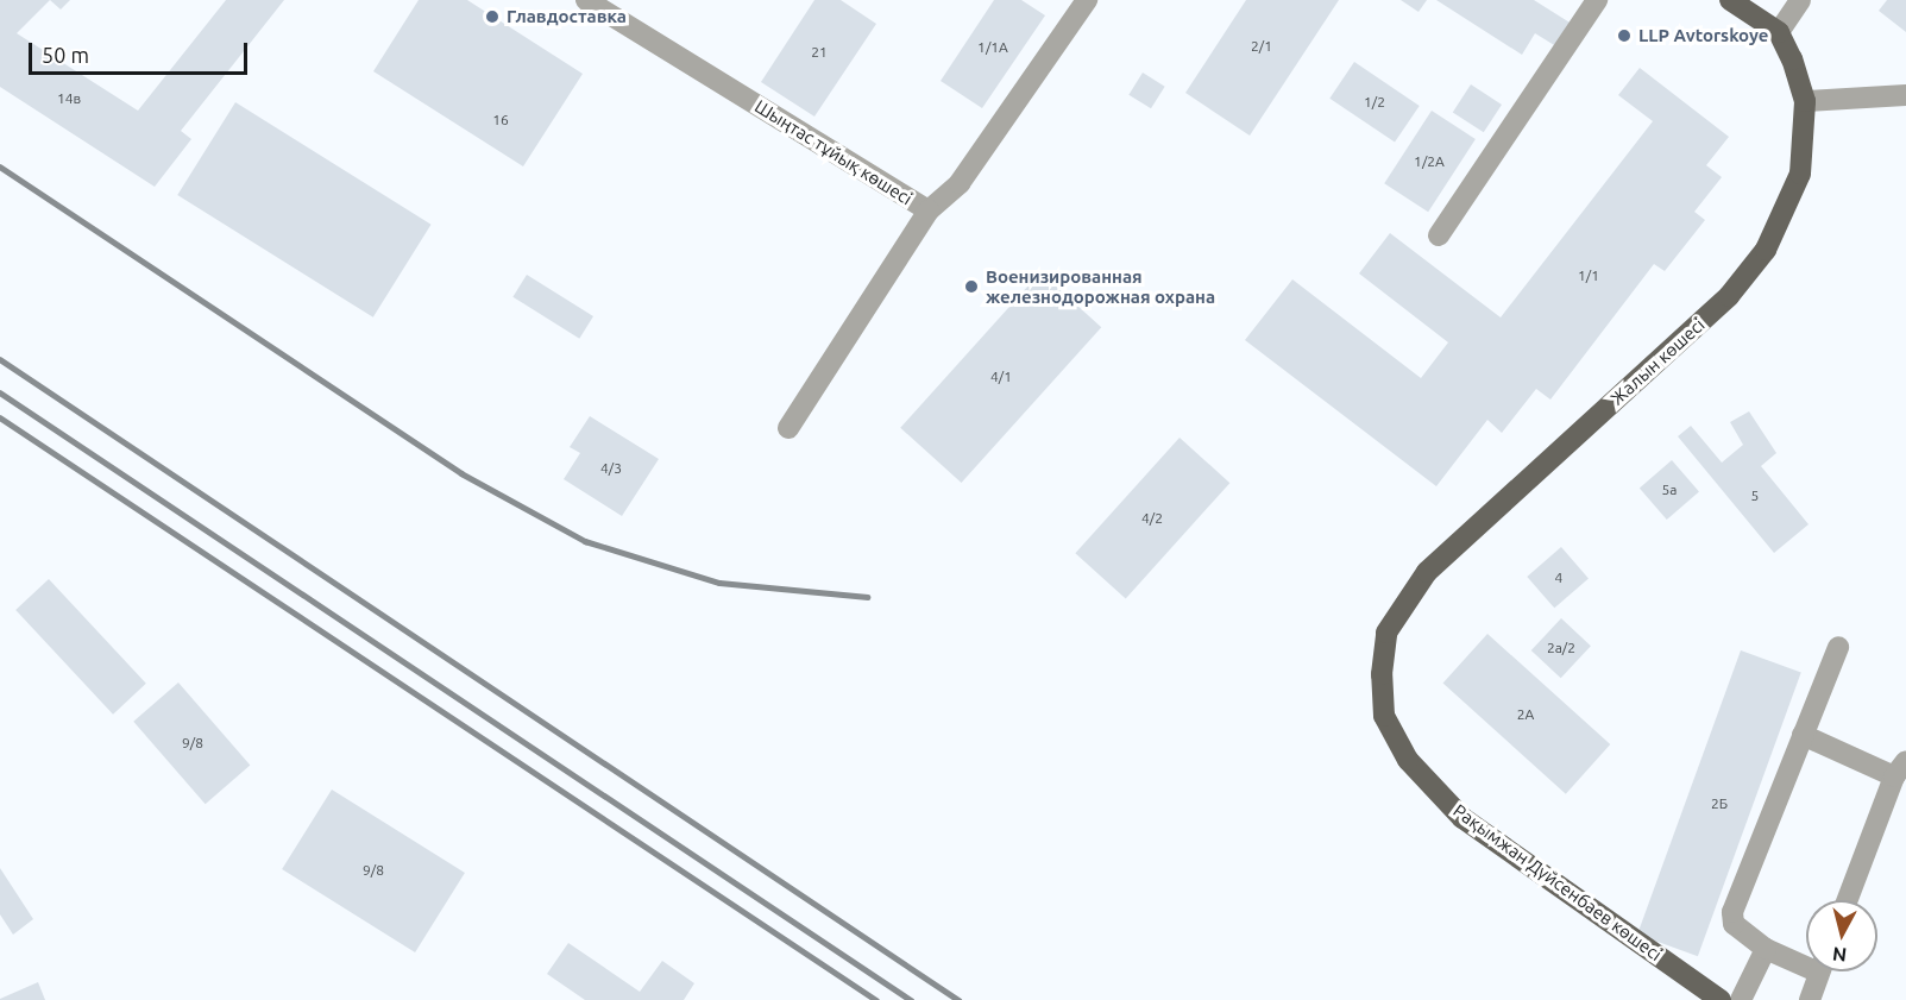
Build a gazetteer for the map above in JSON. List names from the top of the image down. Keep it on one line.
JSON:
{"streets":{"main road":["Жалын көшесі","Рақымжан Дүйсенбаев көшесі"],"street":["Шыңтас тұйық көшесі"]},"crossings":[["Жалын көшесі","Рақымжан Дүйсенбаев көшесі"]],"places":["Главдоставка","LLP Avtorskoye","Военизированная железнодорожная охрана"],"house_numbers":["2/1","1/1А","21","14в","1/2","16","1/2А","1/1","4/1","4/3","5а","5","4/2","4","2а/2","2А","9/8","2Б","9/8"],"scale_bar":"50 m","north":"bottom"}
